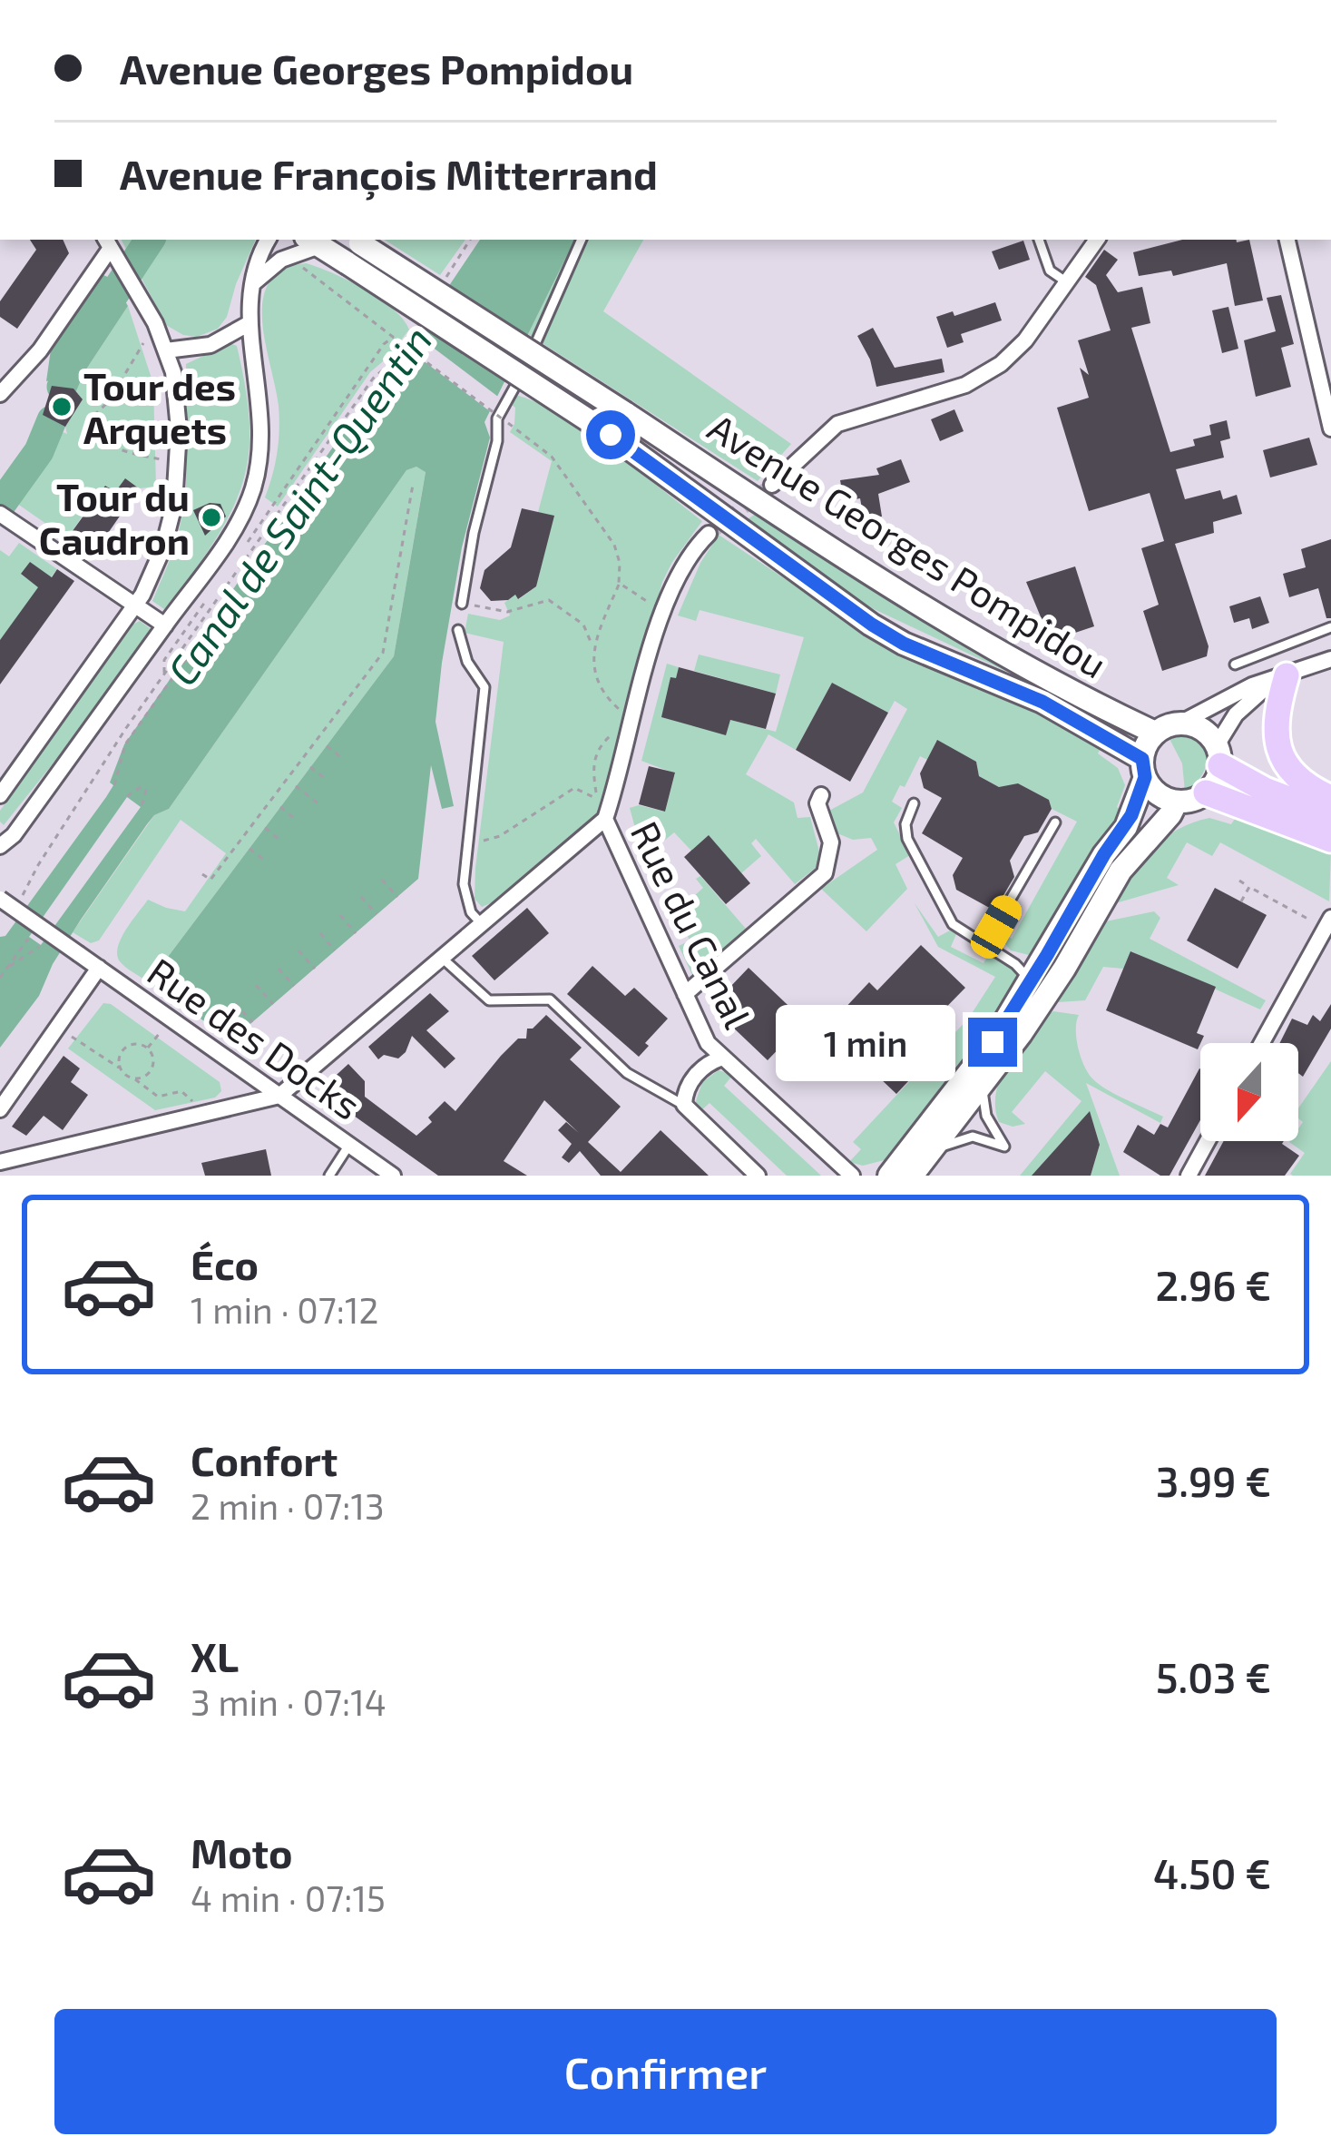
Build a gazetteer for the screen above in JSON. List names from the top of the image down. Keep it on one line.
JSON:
{"streets":{"main road":["Avenue Georges Pompidou"],"street":["Rue du Canal","Rue des Docks"]},"water":["Canal de Saint-Quentin"],"places":["Tour des Arquets","Tour du Caudron"],"north":"bottom","page":{"banner":["Avenue Georges Pompidou","Avenue François Mitterrand"],"bubble":"1 min","list":[{"name":"Éco","note":"1 min · 07:12","value":"2.96 €"},{"name":"Confort","note":"2 min · 07:13","value":"3.99 €"},{"name":"XL","note":"3 min · 07:14","value":"5.03 €"},{"name":"Moto","note":"4 min · 07:15","value":"4.50 €"}],"buttons":"Confirmer"}}
